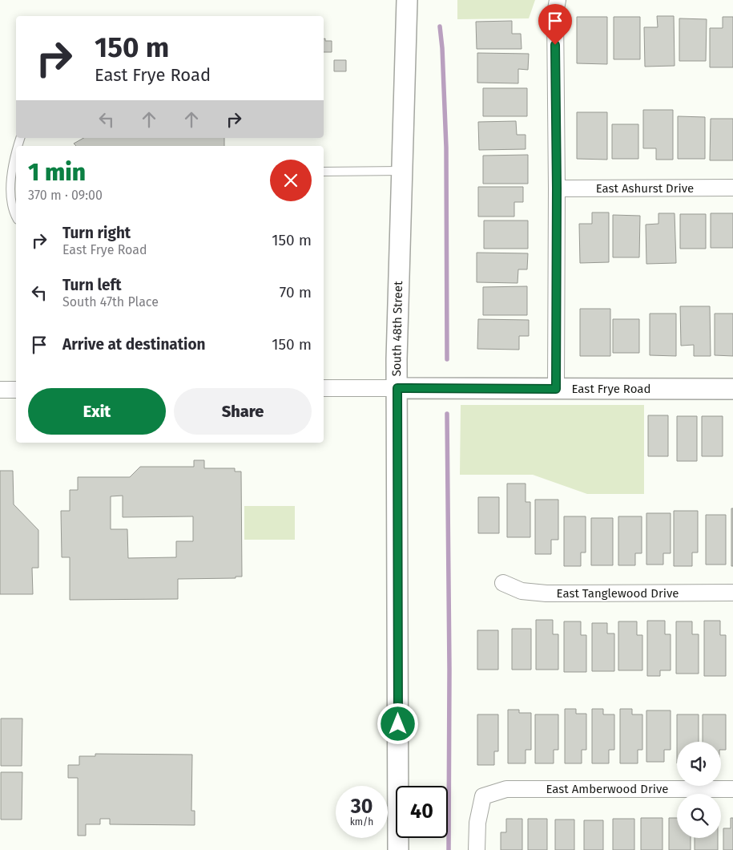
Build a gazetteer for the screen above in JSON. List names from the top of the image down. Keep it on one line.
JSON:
{"streets":{"street":["East Ashurst Drive","South 48th Street","East Frye Road","East Tanglewood Drive","East Amberwood Drive"]},"crossings":[["South 48th Street","East Frye Road"]],"page":{"turn":["150 m","East Frye Road"],"heading":["1 min","370 m · 09:00"],"list":[{"name":"Turn right","note":"East Frye Road","value":"150 m"},{"name":"Turn left","note":"South 47th Place","value":"70 m"},{"name":"Arrive at destination","value":"150 m"}],"buttons":["Exit","Share"],"speed":"30 km/h","limit":"40"}}
